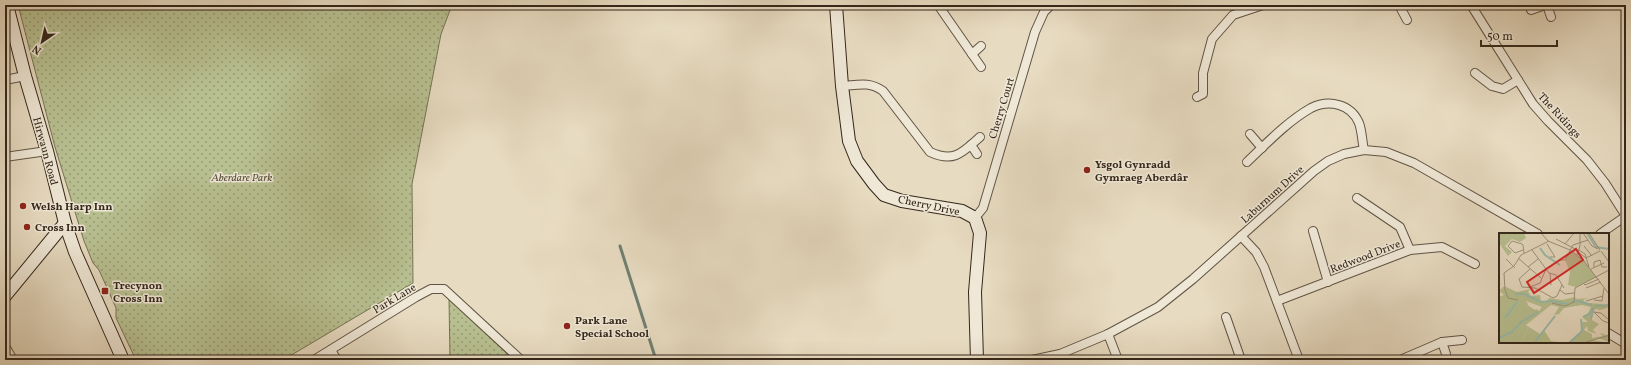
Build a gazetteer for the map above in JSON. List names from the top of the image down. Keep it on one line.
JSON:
{"streets":{"main road":["Hirwaun Road","Cherry Drive"],"street":["Cherry Court","The Ridings","Laburnum Drive","Redwood Drive","Park Lane"]},"crossings":[["Cherry Court","Cherry Drive"]],"parks":["Aberdare Park"],"places":{"other":["Ysgol Gynradd Gymraeg Aberdâr","Welsh Harp Inn","Cross Inn","Park Lane Special School"],"transit":["Trecynon Cross Inn"]},"scale_bar":"50 m","north":"bottom left"}
